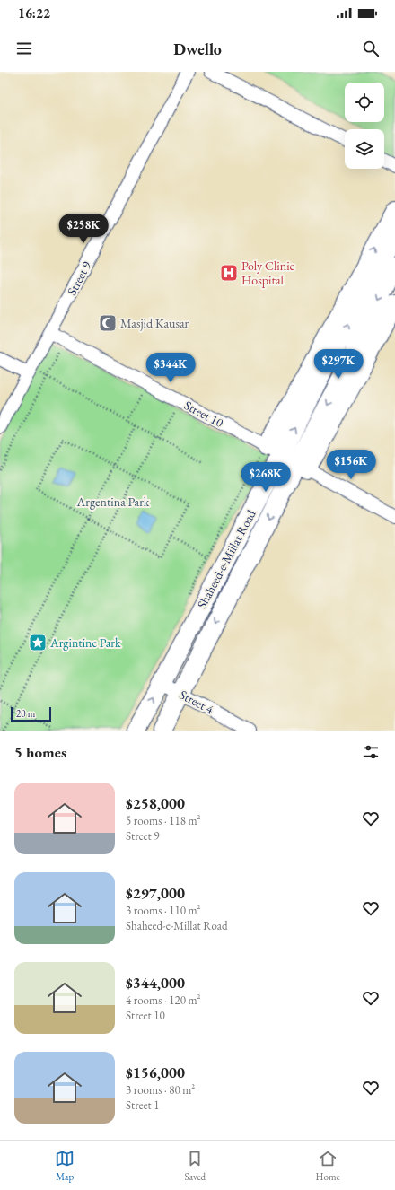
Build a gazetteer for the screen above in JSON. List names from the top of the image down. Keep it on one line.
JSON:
{"streets":{"main road":["Shaheed-e-Millat Road"],"street":["Street 9","Street 10","Street 4"]},"crossings":[["Street 9","Street 10"],["Street 10","Shaheed-e-Millat Road"],["Shaheed-e-Millat Road","Street 4"]],"parks":["Argentina Park"],"places":{"hospital":["Poly Clinic Hospital"],"mosque":["Masjid Kausar"],"place":["Argintine Park"]},"scale_bar":"20 m","page":{"status":"16:22","header":"Dwello","price":["$258K","$297K","$344K","$156K","$268K"],"scale":"20 m","heading":"5 homes","list":[{"name":"$258,000","note":"5 rooms · 118 m² · Street 9"},{"name":"$297,000","note":"3 rooms · 110 m² · Shaheed-e-Millat Road"},{"name":"$344,000","note":"4 rooms · 120 m² · Street 10"},{"name":"$156,000","note":"3 rooms · 80 m² · Street 1"}],"tabs":["Map","Saved","Home"]}}
